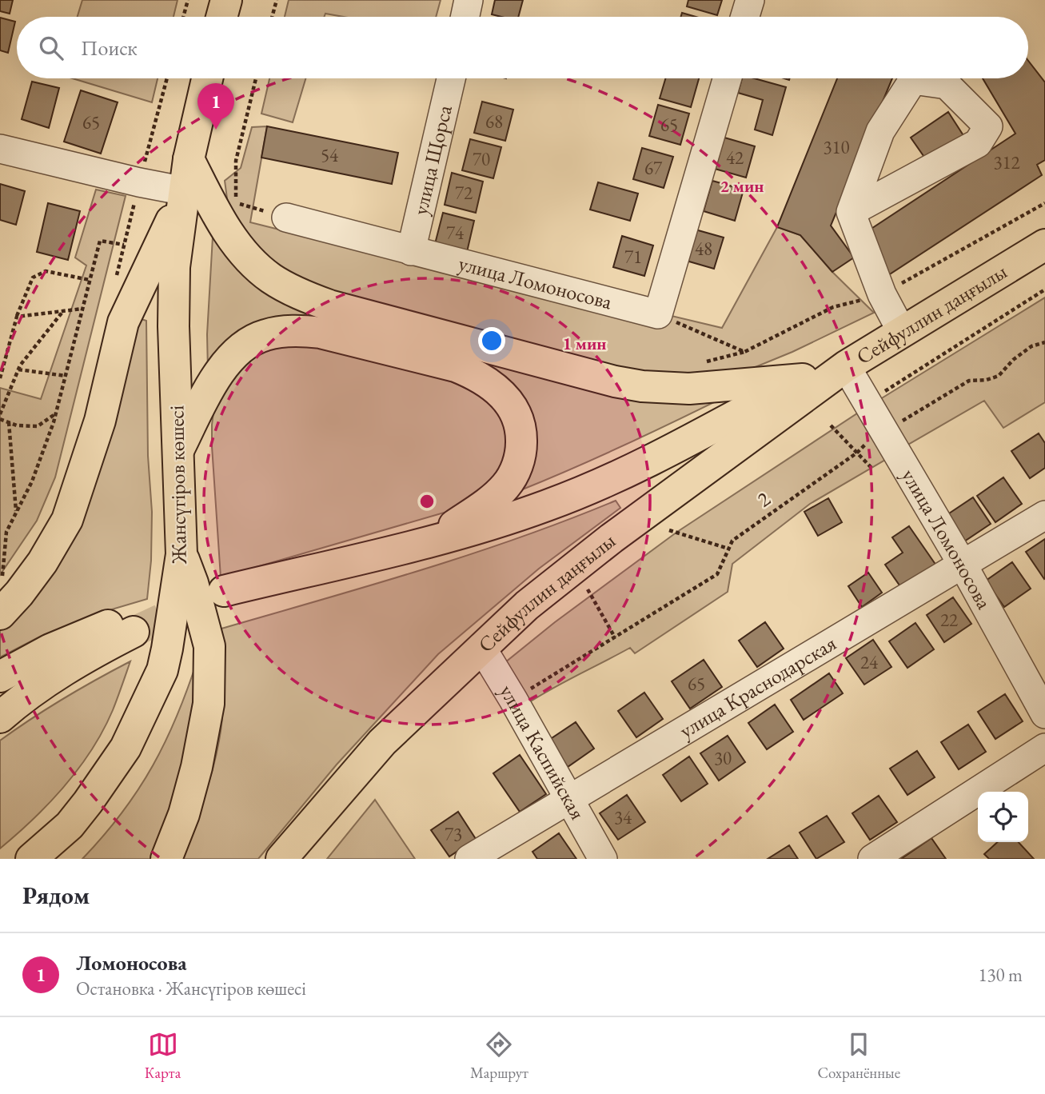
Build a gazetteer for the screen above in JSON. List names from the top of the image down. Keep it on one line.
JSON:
{"streets":{"main road":["Сейфуллин даңғылы","Жансүгіров көшесі"],"street":["улица Щорса","улица Ломоносова","улица Краснодарская","улица Каспийская"],"path":["2"]},"crossings":[["улица Щорса","улица Ломоносова"],["улица Ломоносова","Сейфуллин даңғылы"],["улица Ломоносова","2"],["улица Ломоносова","улица Краснодарская"],["Сейфуллин даңғылы","улица Каспийская"],["2","улица Каспийская"],["улица Краснодарская","улица Каспийская"]],"house_numbers":["68","65","65","310","54","42","70","312","67","72","74","48","71","22","24","65","30","34","73"],"page":{"search":"Поиск","pins":"1","heading":"Рядом","list":[{"mark":"1","name":"Ломоносова","note":"Остановка · Жансүгіров көшесі","value":"130 m"}],"nav":["Карта","Маршрут","Сохранённые"]},"rings":["2 мин","1 мин"]}
